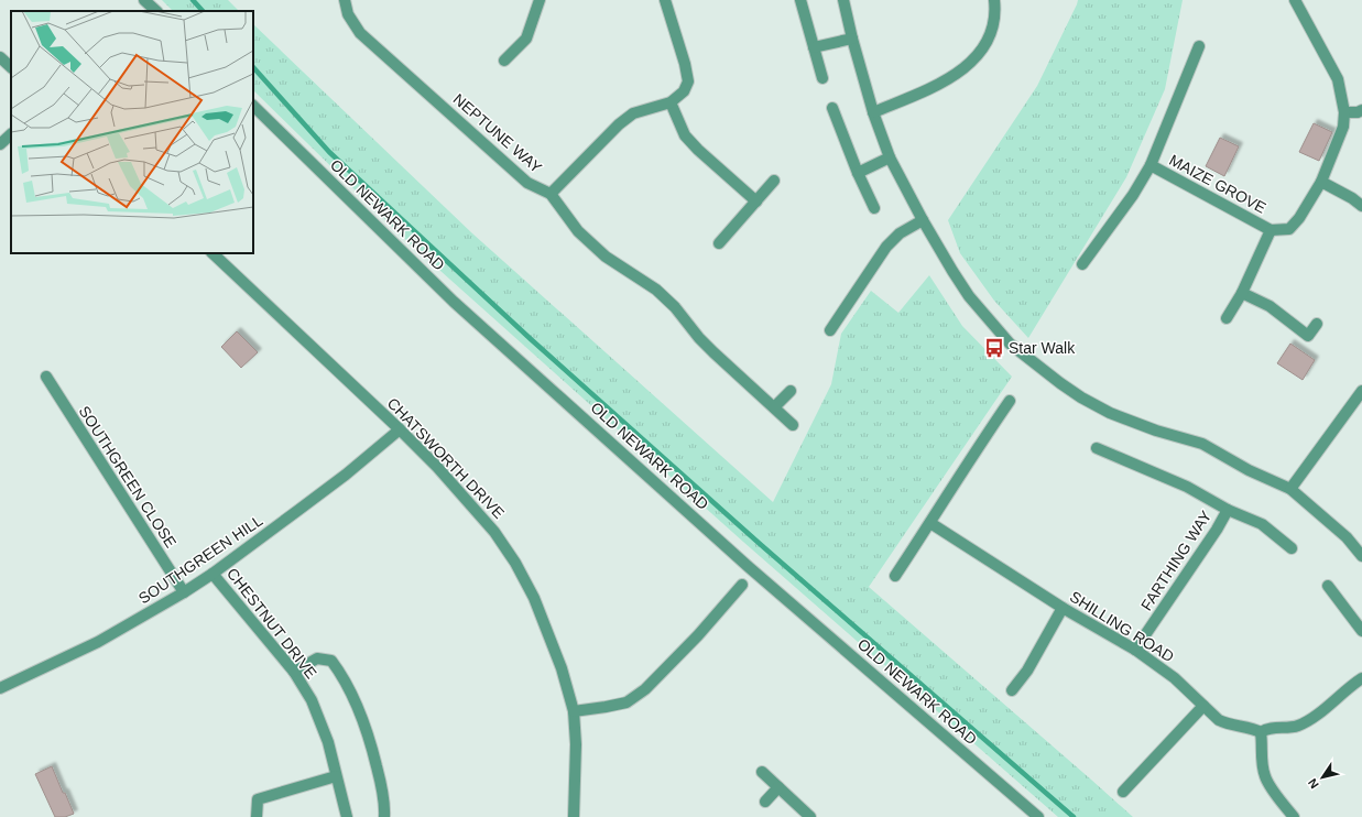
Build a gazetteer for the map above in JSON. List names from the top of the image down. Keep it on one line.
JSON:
{"streets":{"street":["NEPTUNE WAY","MAIZE GROVE","OLD NEWARK ROAD","CHATSWORTH DRIVE","SOUTHGREEN CLOSE","SOUTHGREEN HILL","FARTHING WAY","CHESTNUT DRIVE","SHILLING ROAD"]},"crossings":[["CHATSWORTH DRIVE","SOUTHGREEN HILL"],["SOUTHGREEN CLOSE","SOUTHGREEN HILL"],["SOUTHGREEN HILL","CHESTNUT DRIVE"],["FARTHING WAY","SHILLING ROAD"]],"places":{"bus stop":["Star Walk"]},"north":"bottom left"}
